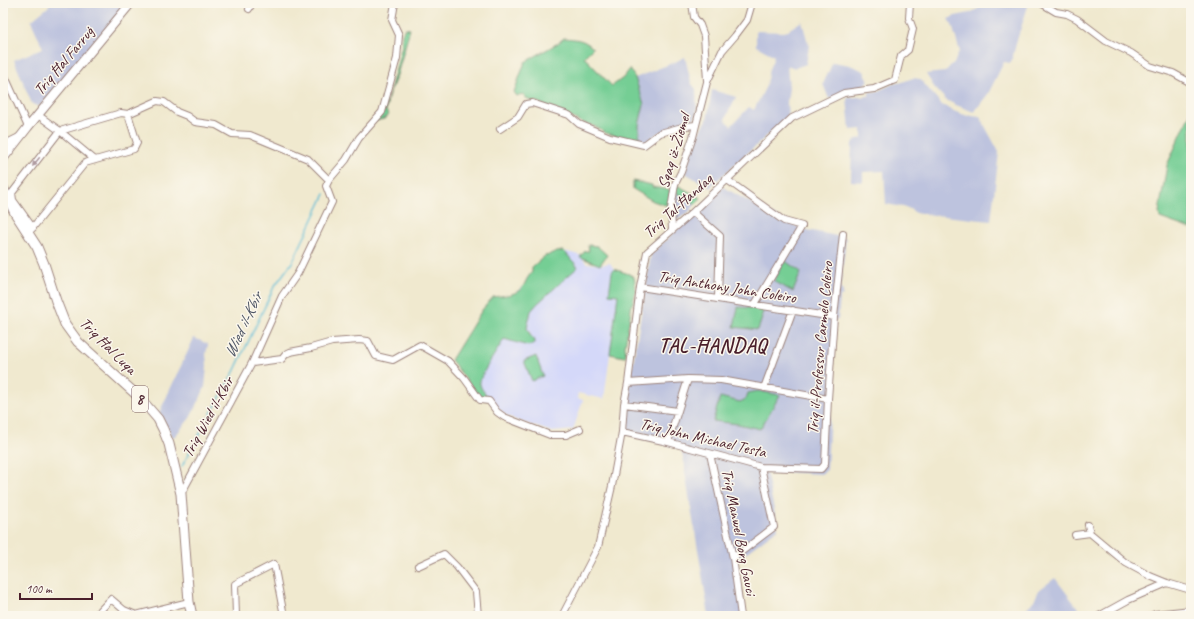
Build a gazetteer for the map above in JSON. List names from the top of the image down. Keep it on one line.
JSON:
{"streets":{"highway":["Triq Ħal Luqa","8"],"main road":["Triq Ħal Farruġ"],"street":["Sqaq iż-Żiemel","Triq Tal-Ħandaq","Triq Anthony John Coleiro","Triq il-Professur Carmelo Coleiro","Triq Wied il-Kbir","Triq John Michael Testa","Triq Manwel Borg Gauci"]},"crossings":[["Sqaq iż-Żiemel","Triq Tal-Ħandaq"],["Triq Tal-Ħandaq","Triq Anthony John Coleiro"],["Triq Tal-Ħandaq","Triq John Michael Testa"],["Triq Anthony John Coleiro","Triq il-Professur Carmelo Coleiro"],["Triq Ħal Luqa","Triq Wied il-Kbir"],["Triq il-Professur Carmelo Coleiro","Triq John Michael Testa"],["Triq John Michael Testa","Triq Manwel Borg Gauci"]],"districts":["TAL-ĦANDAQ"],"water":["Wied il-Kbir"],"scale_bar":"100 m"}
